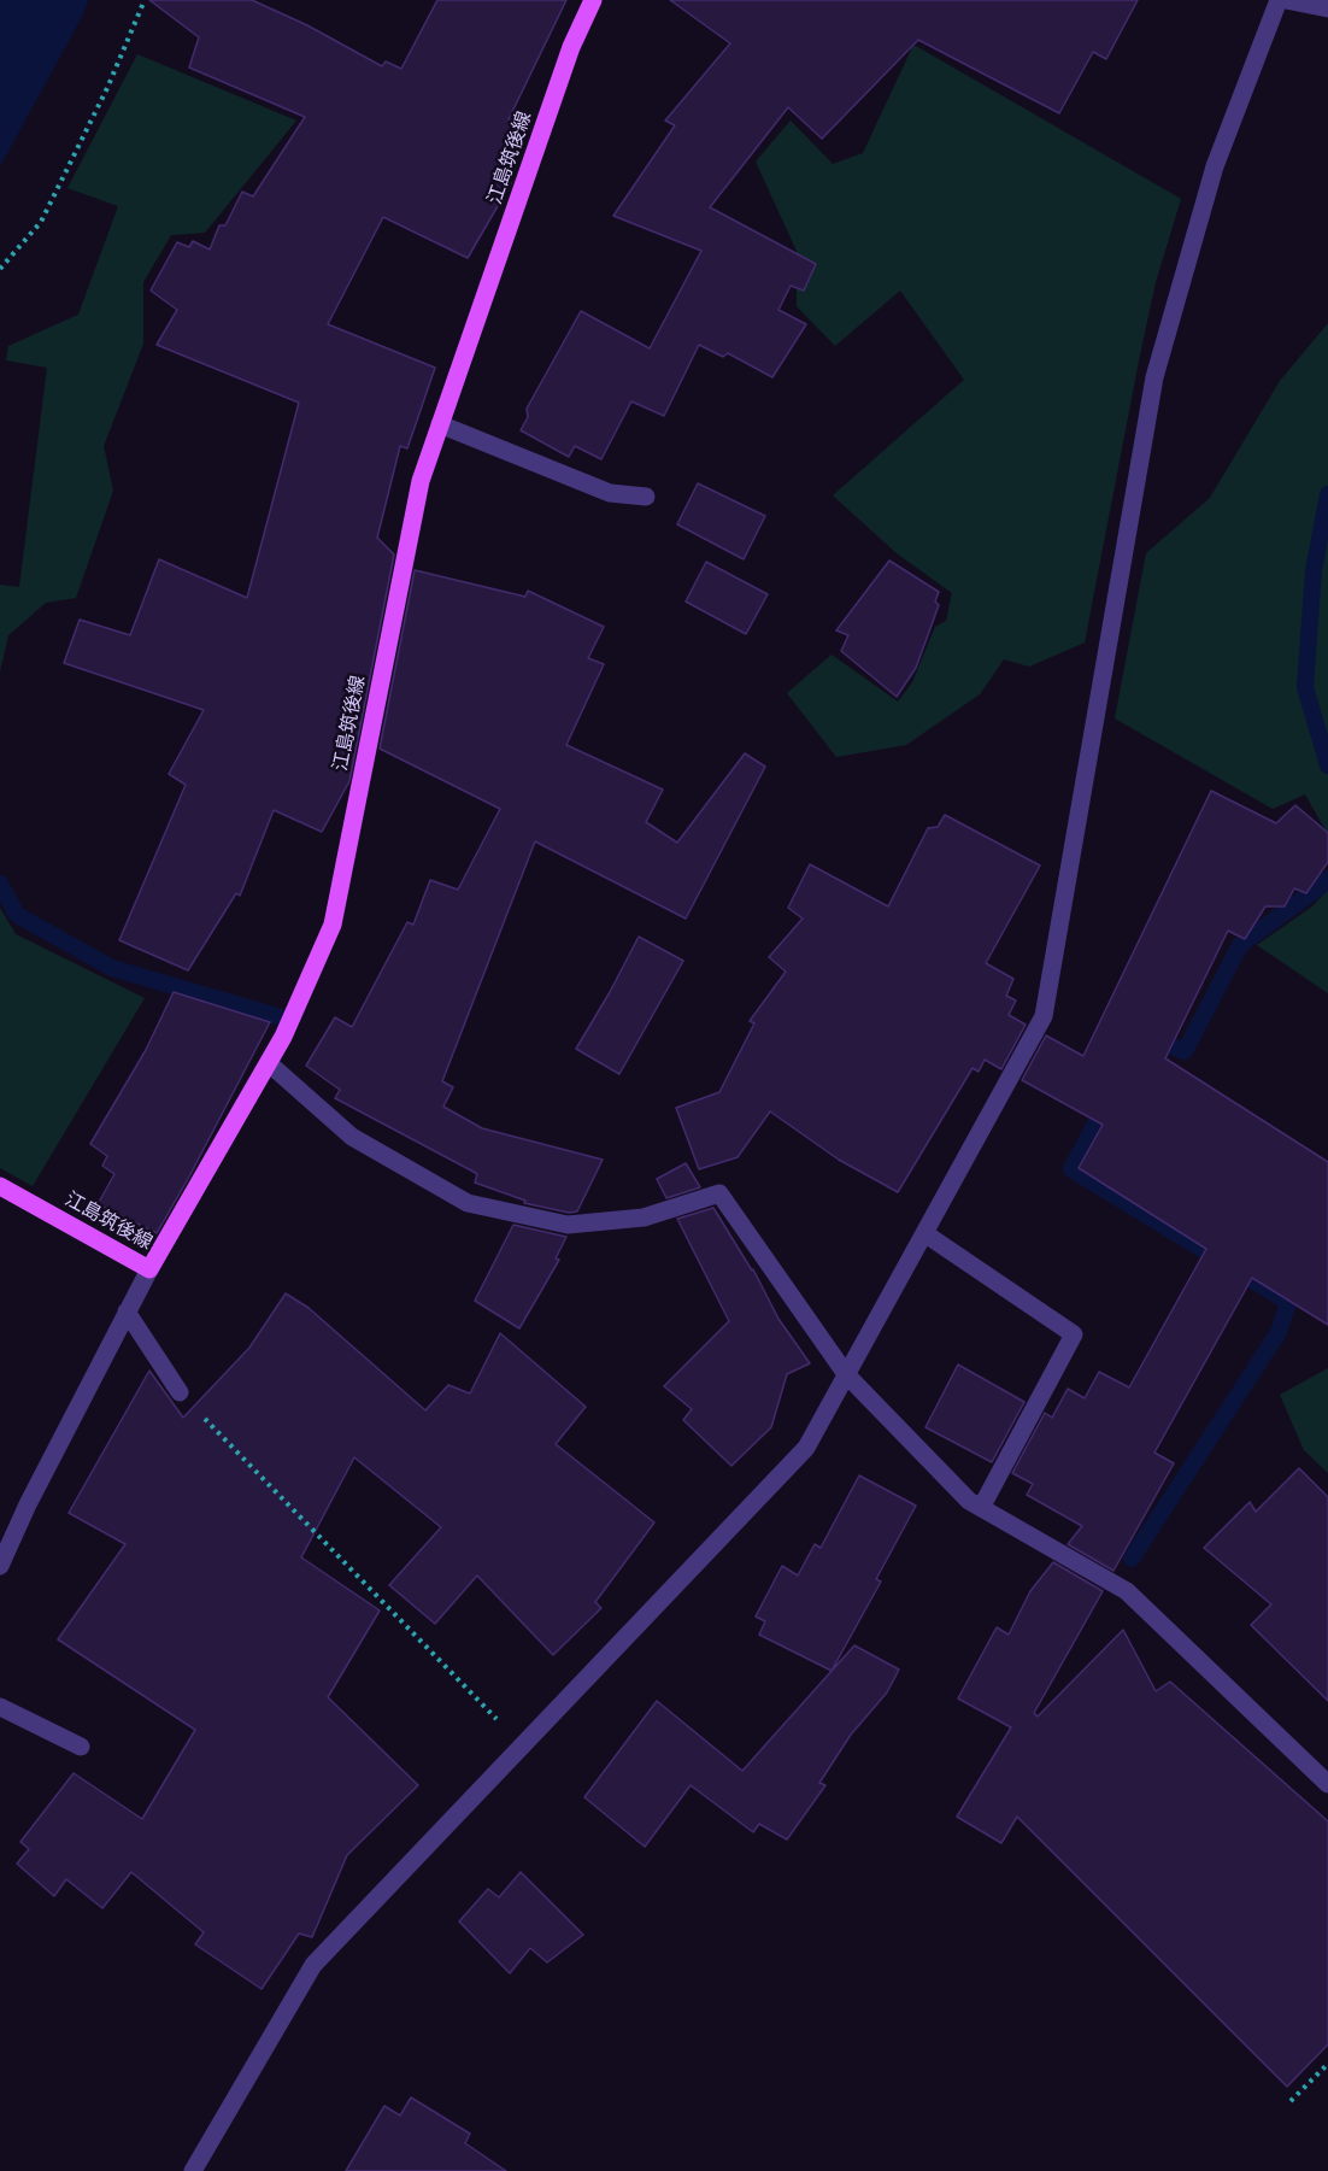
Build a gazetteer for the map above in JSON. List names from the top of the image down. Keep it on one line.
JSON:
{"streets":{"main road":["江島筑後線"]}}
